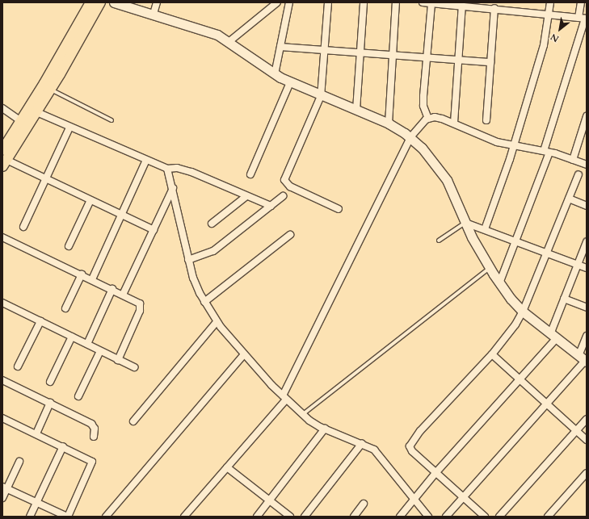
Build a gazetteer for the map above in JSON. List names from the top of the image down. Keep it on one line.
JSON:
{"north":"bottom left"}
